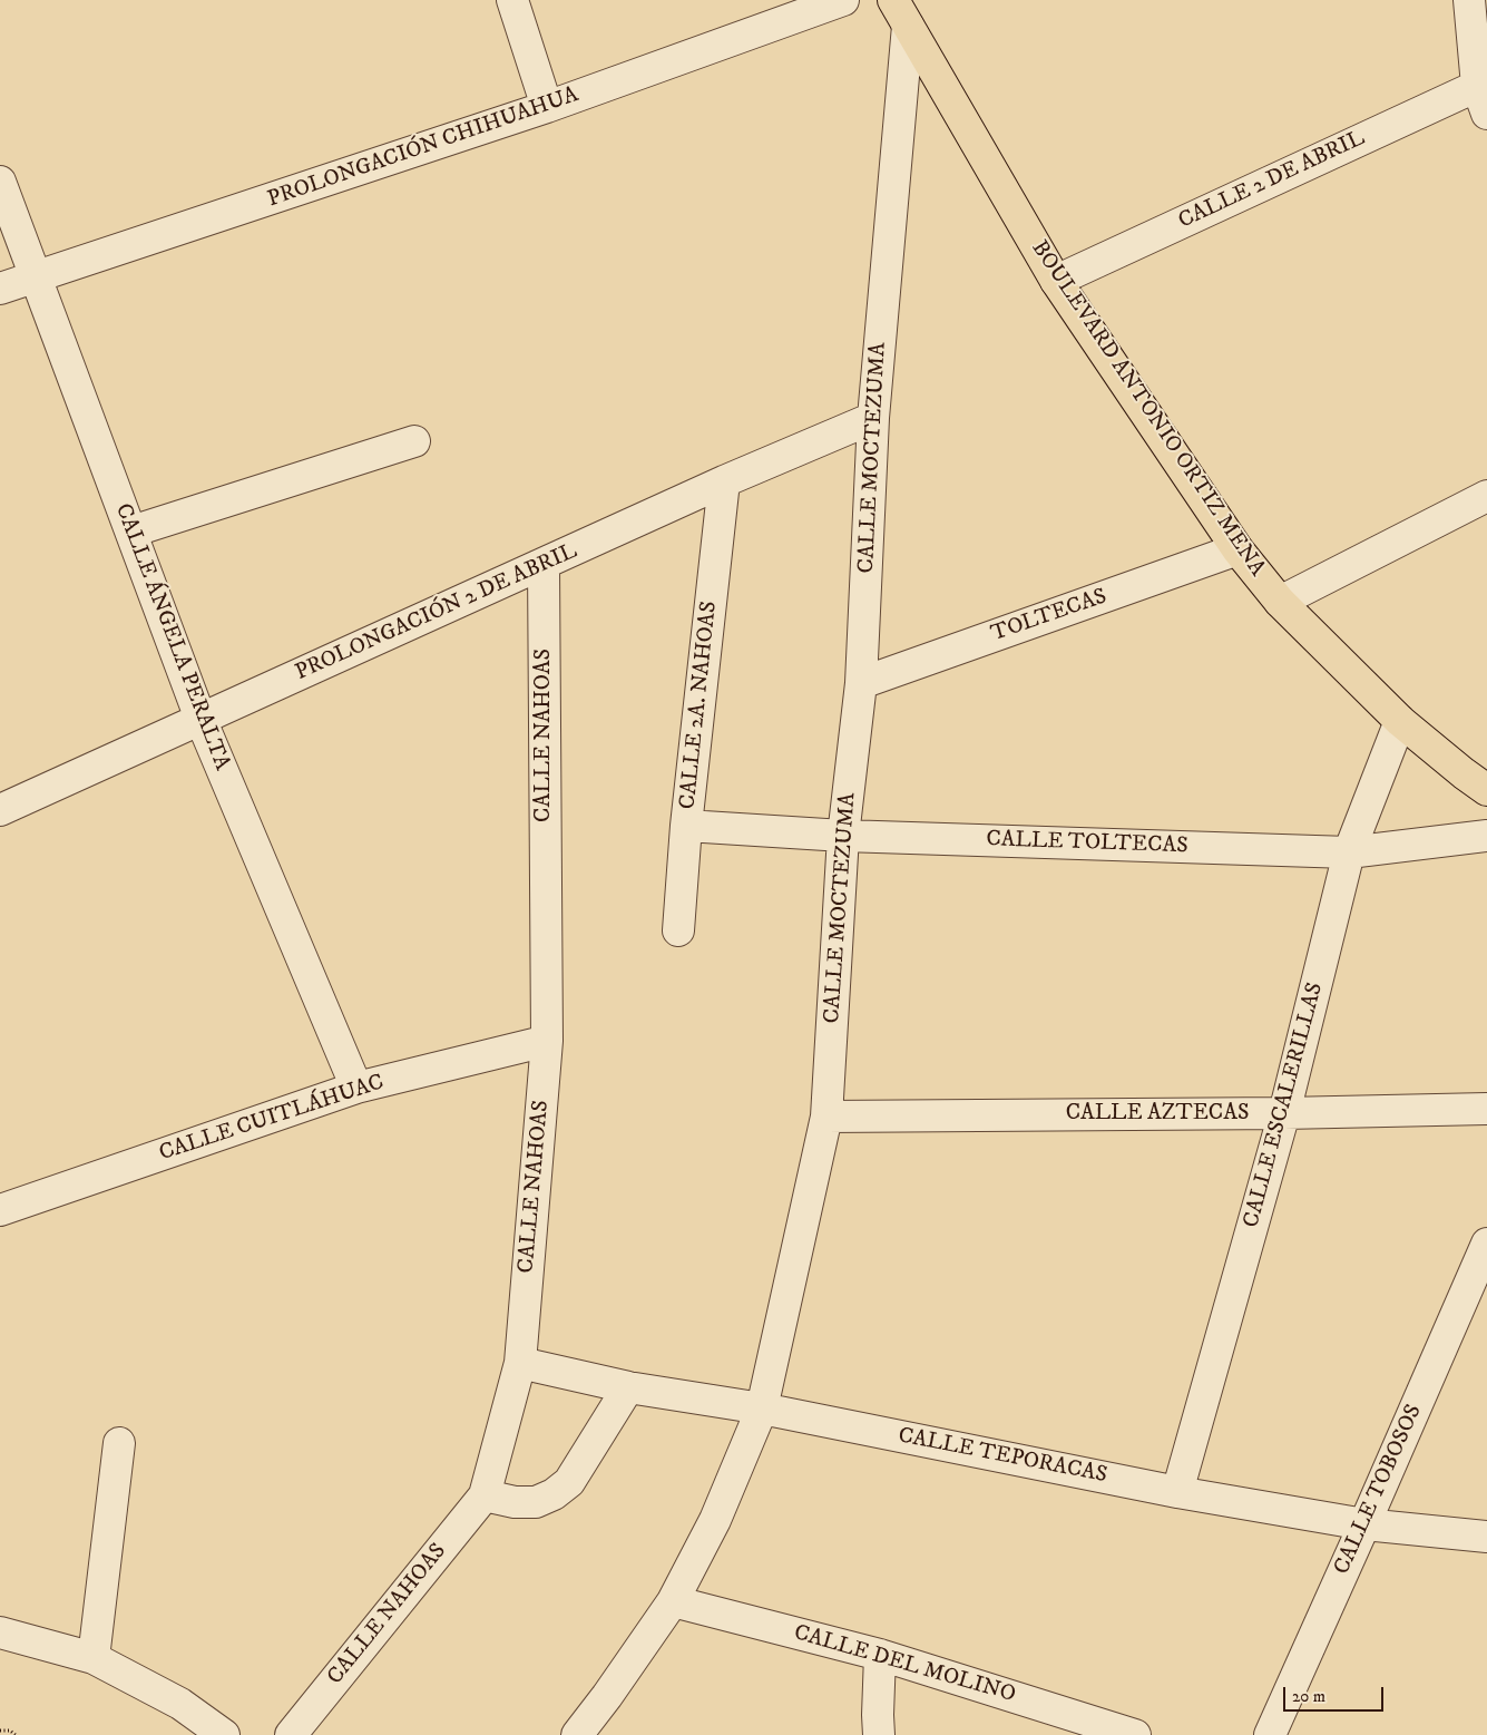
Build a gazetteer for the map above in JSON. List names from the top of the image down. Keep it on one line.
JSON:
{"streets":{"main road":["BOULEVARD ANTONIO ORTIZ MENA"],"street":["PROLONGACIÓN CHIHUAHUA","CALLE 2 DE ABRIL","CALLE MOCTEZUMA","PROLONGACIÓN 2 DE ABRIL","TOLTECAS","CALLE ÁNGELA PERALTA","CALLE 2A. NAHOAS","CALLE NAHOAS","CALLE TOLTECAS","CALLE ESCALERILLAS","CALLE AZTECAS","CALLE CUITLÁHUAC","CALLE TEPORACAS","CALLE TOBOSOS","CALLE DEL MOLINO"]},"crossings":[["PROLONGACIÓN CHIHUAHUA","CALLE ÁNGELA PERALTA"],["CALLE 2 DE ABRIL","BOULEVARD ANTONIO ORTIZ MENA"],["BOULEVARD ANTONIO ORTIZ MENA","CALLE MOCTEZUMA"],["BOULEVARD ANTONIO ORTIZ MENA","TOLTECAS"],["BOULEVARD ANTONIO ORTIZ MENA","CALLE ESCALERILLAS"],["CALLE MOCTEZUMA","PROLONGACIÓN 2 DE ABRIL"],["CALLE MOCTEZUMA","TOLTECAS"],["CALLE MOCTEZUMA","CALLE TOLTECAS"],["CALLE MOCTEZUMA","CALLE AZTECAS"],["CALLE MOCTEZUMA","CALLE TEPORACAS"],["CALLE MOCTEZUMA","CALLE DEL MOLINO"],["PROLONGACIÓN 2 DE ABRIL","CALLE ÁNGELA PERALTA"],["PROLONGACIÓN 2 DE ABRIL","CALLE 2A. NAHOAS"],["PROLONGACIÓN 2 DE ABRIL","CALLE NAHOAS"],["CALLE ÁNGELA PERALTA","CALLE CUITLÁHUAC"],["CALLE 2A. NAHOAS","CALLE TOLTECAS"],["CALLE NAHOAS","CALLE CUITLÁHUAC"],["CALLE NAHOAS","CALLE TEPORACAS"],["CALLE TOLTECAS","CALLE ESCALERILLAS"],["CALLE ESCALERILLAS","CALLE AZTECAS"],["CALLE ESCALERILLAS","CALLE TEPORACAS"],["CALLE TEPORACAS","CALLE TOBOSOS"]],"scale_bar":"20 m"}
